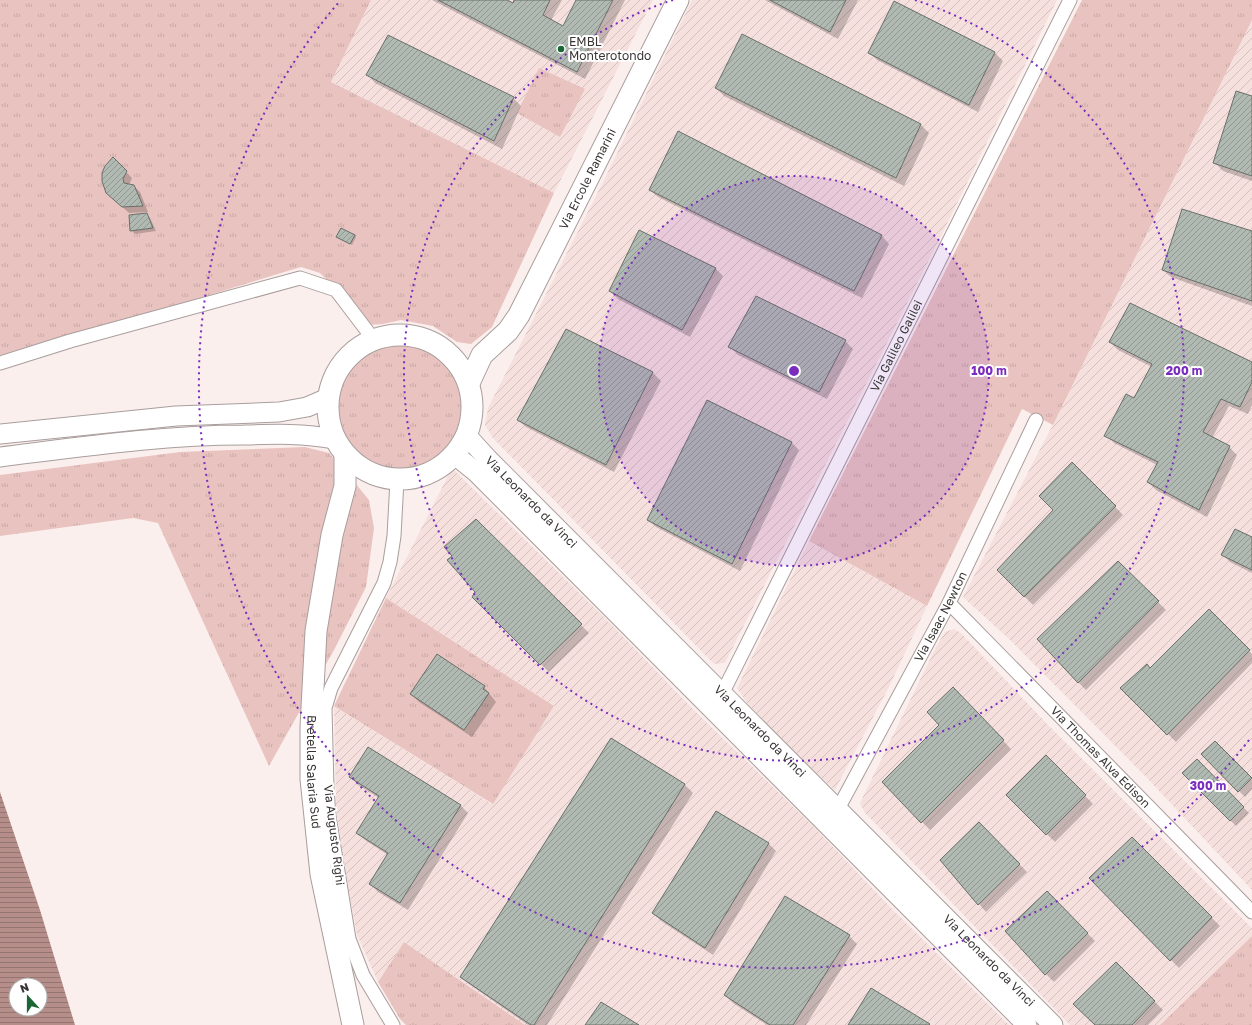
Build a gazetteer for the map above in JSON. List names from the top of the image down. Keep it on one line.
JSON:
{"streets":{"main road":["Via Ercole Ramarini","Via Leonardo da Vinci","Bretella Salaria Sud"],"street":["Via Galileo Galilei","Via Isaac Newton","Via Thomas Alva Edison","Via Augusto Righi"]},"crossings":[["Via Galileo Galilei","Via Leonardo da Vinci"],["Via Leonardo da Vinci","Via Isaac Newton"],["Via Isaac Newton","Via Thomas Alva Edison"]],"places":["EMBL Monterotondo"],"north":"top","rings":["100 m","200 m","300 m"]}
